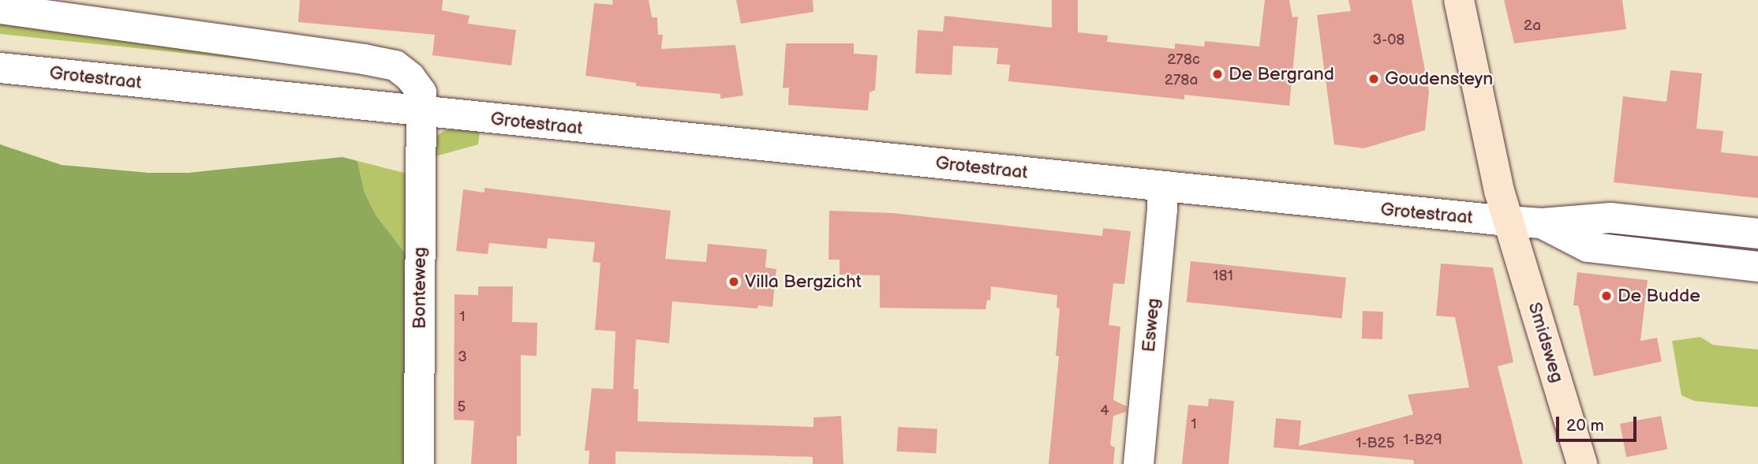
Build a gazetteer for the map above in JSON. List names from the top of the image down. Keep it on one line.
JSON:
{"streets":{"main road":["Smidsweg"],"street":["Grotestraat","Bonteweg","Esweg"]},"crossings":[["Grotestraat","Bonteweg"],["Grotestraat","Esweg"],["Grotestraat","Smidsweg"]],"places":["De Bergrand","Goudensteyn","Villa Bergzicht","De Budde"],"house_numbers":["2a","3-08","278c","278a","181","1","3","5","4","1","1-B29","1-B25"],"scale_bar":"20 m"}
